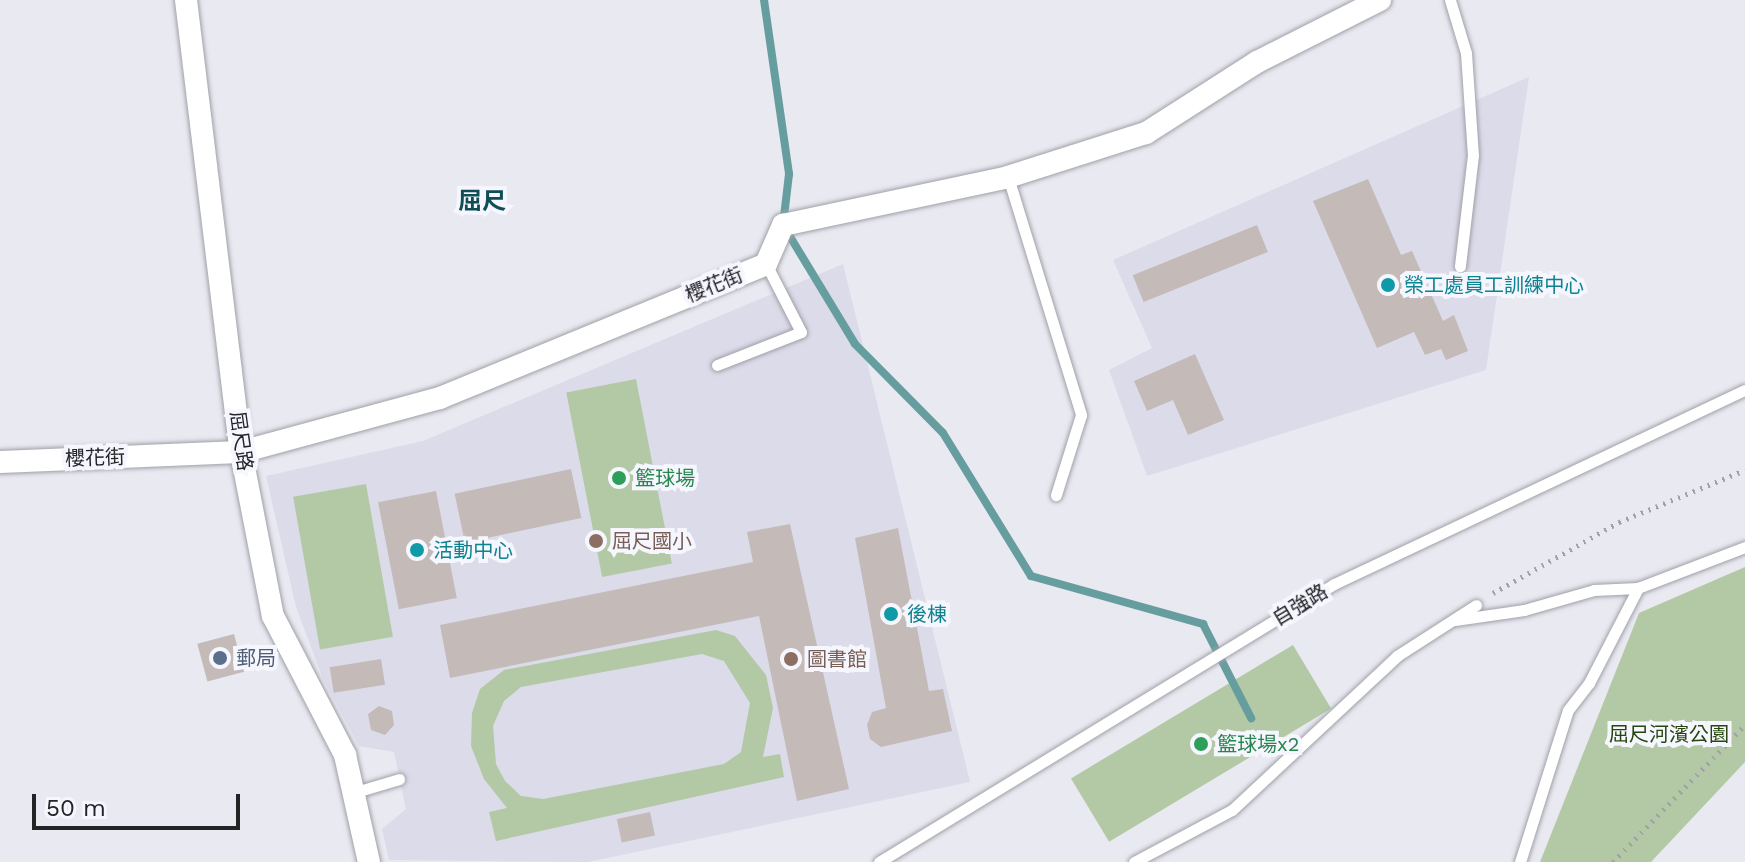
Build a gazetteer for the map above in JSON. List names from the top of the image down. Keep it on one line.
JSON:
{"streets":{"street":["櫻花街","屈尺路"],"lane":["自強路"]},"crossings":[["櫻花街","屈尺路"]],"districts":["屈尺"],"parks":["屈尺河濱公園"],"places":["榮工處員工訓練中心","籃球場","屈尺國小","活動中心","後棟","郵局","圖書館","籃球場x2"],"scale_bar":"50 m"}
